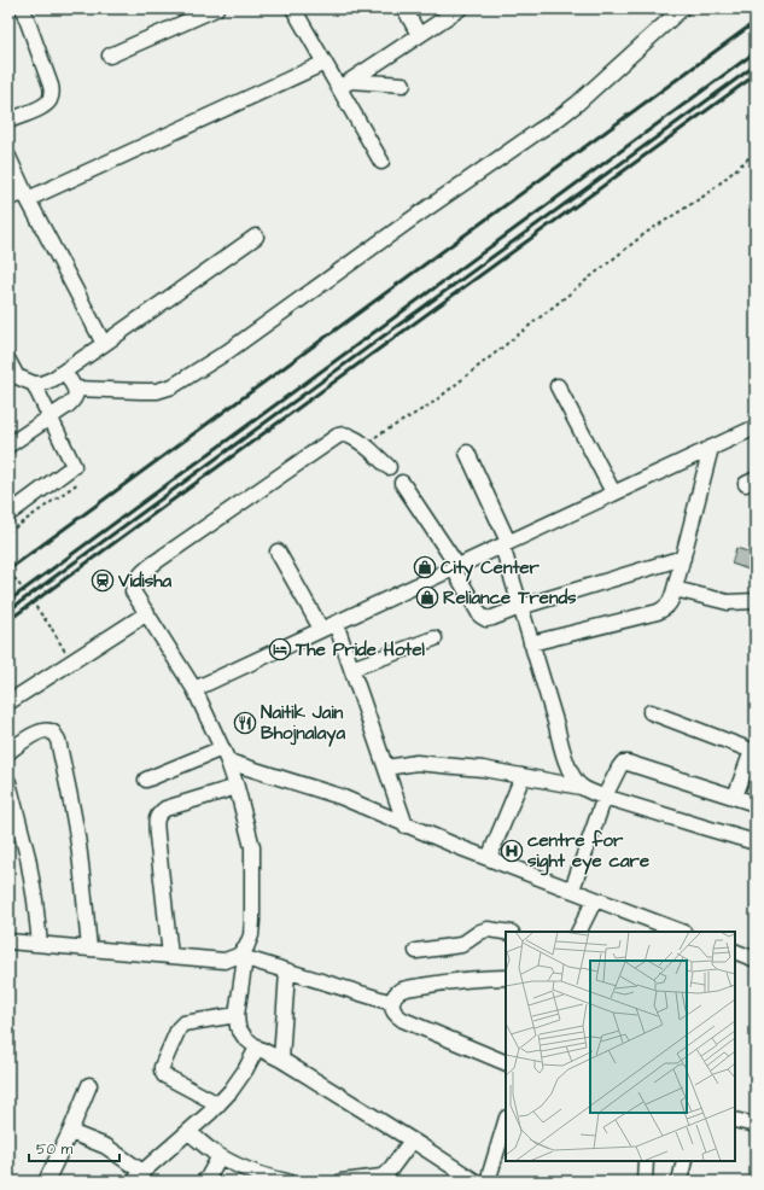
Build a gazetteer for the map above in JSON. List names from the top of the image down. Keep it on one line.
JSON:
{"places":{"shop":["City Center","Reliance Trends"],"station":["Vidisha"],"hotel":["The Pride Hotel"],"restaurant":["Naitik Jain Bhojnalaya"],"hospital":["centre for sight eye care"]},"scale_bar":"50 m"}
